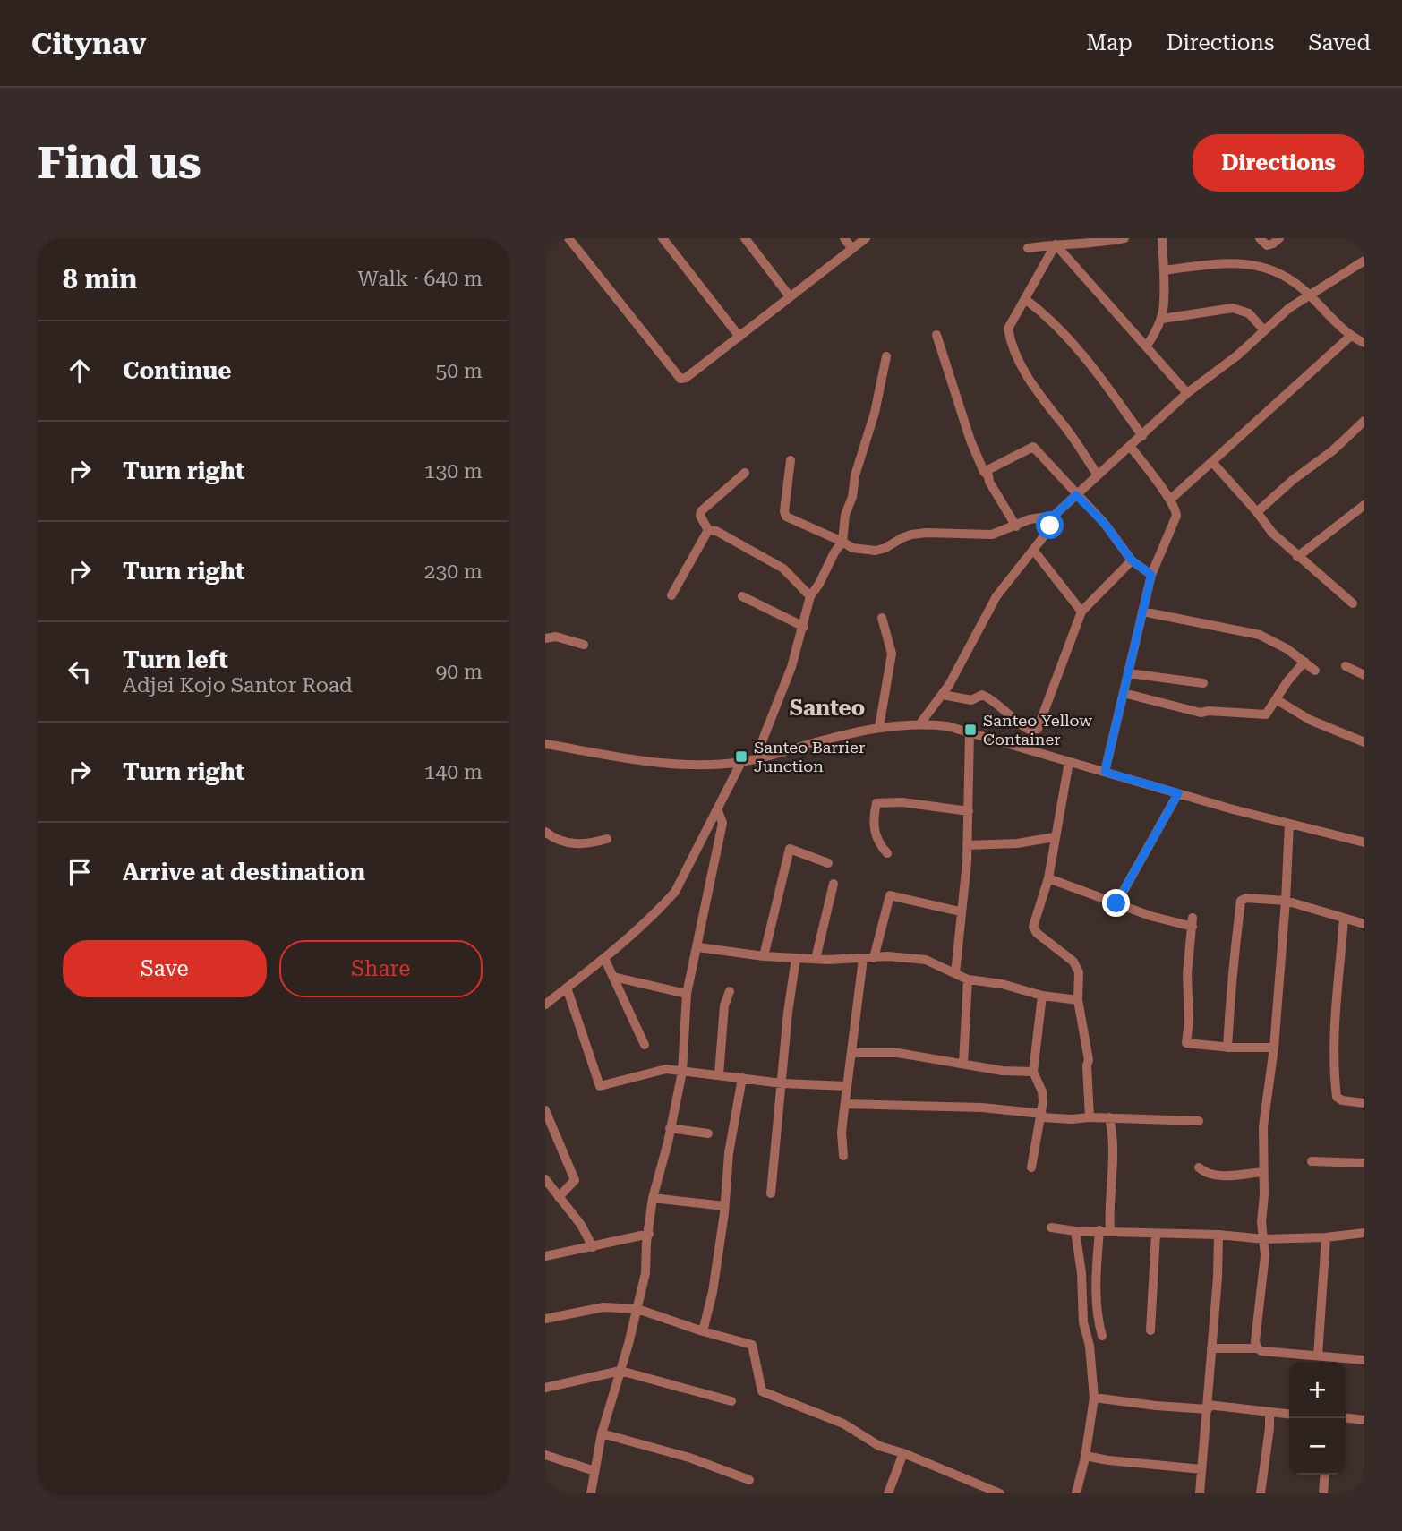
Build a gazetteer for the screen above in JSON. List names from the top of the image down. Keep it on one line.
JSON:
{"districts":["Santeo"],"places":{"transit":["Santeo Yellow Container","Santeo Barrier Junction"]},"page":{"header":"Citynav","nav":["Map","Directions","Saved"],"buttons":["Directions",["Save","Share"]],"title":"Find us","heading":["8 min","Walk · 640 m"],"list":[["Continue","50 m"],["Turn right","130 m"],["Turn right","230 m"],["Turn left","Adjei Kojo Santor Road","90 m"],["Turn right","140 m"],"Arrive at destination"],"map_buttons":["+","−"]}}
